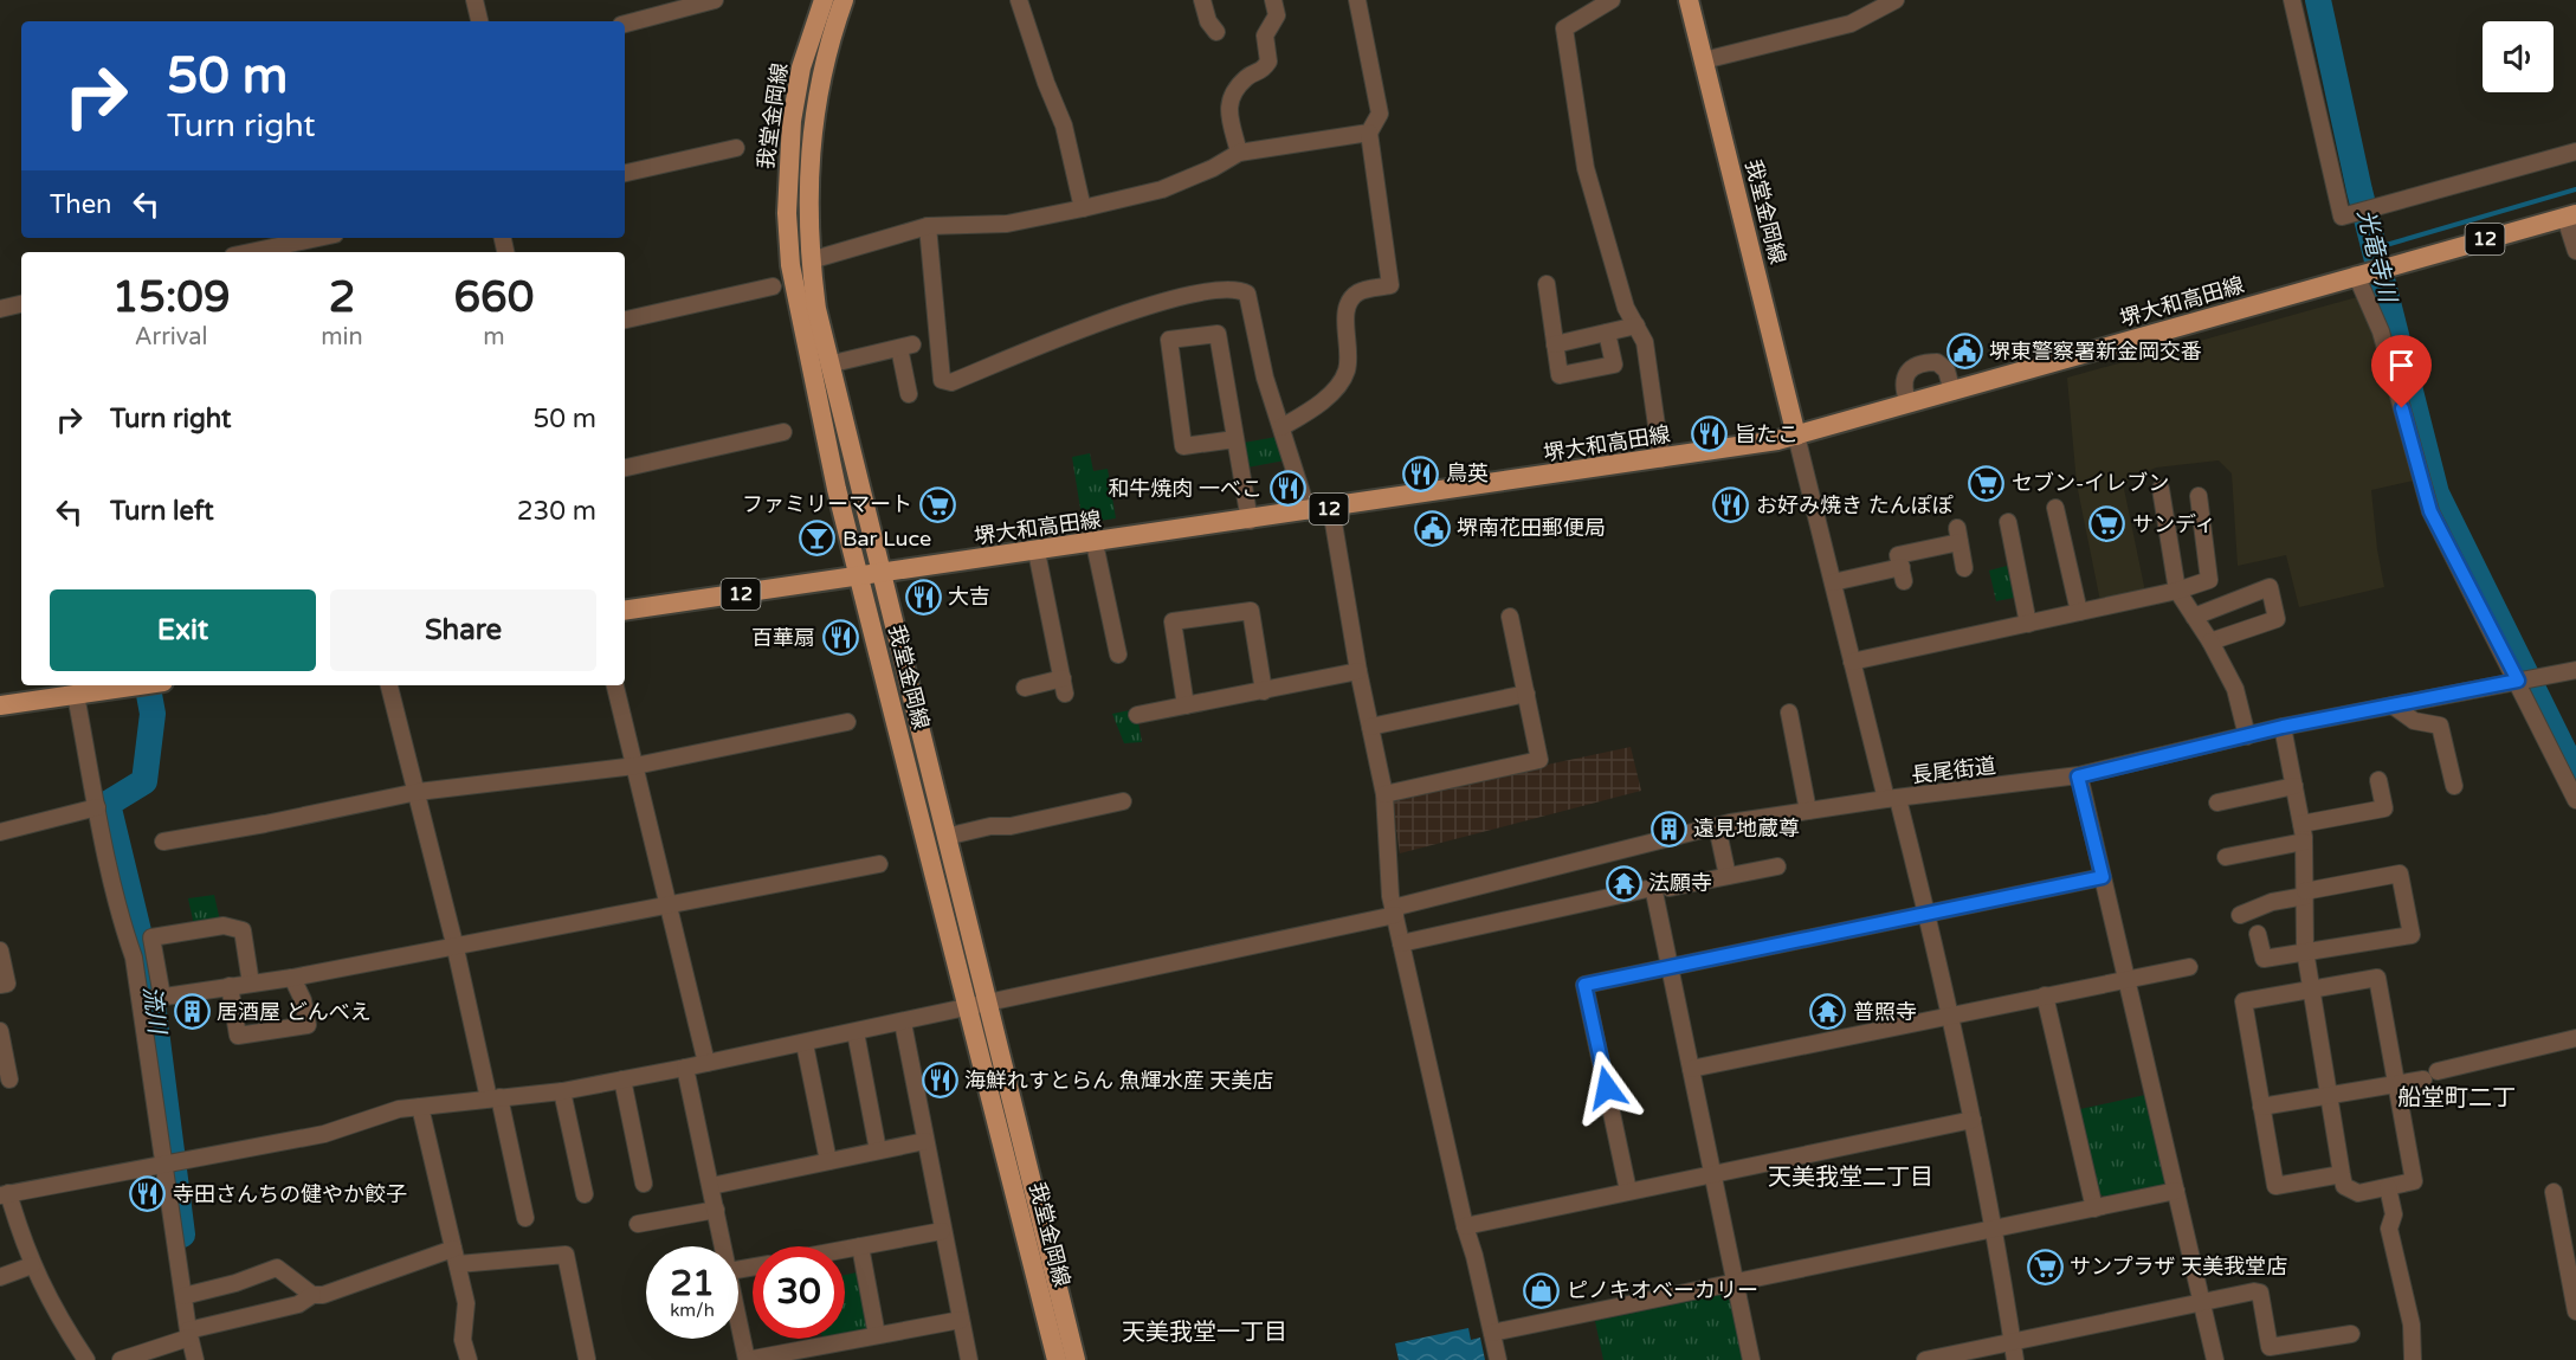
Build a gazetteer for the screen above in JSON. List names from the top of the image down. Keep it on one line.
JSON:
{"streets":{"main road":["我堂金岡線","12","堺大和高田線"],"street":["長尾街道"]},"crossings":[["我堂金岡線","堺大和高田線"],["我堂金岡線","長尾街道"]],"districts":["船堂町二丁","天美我堂二丁目","天美我堂一丁目"],"water":["光竜寺川","流川"],"places":{"public building":["堺東警察署新金岡交番","堺南花田郵便局"],"restaurant":["旨たこ","鳥英","和牛焼肉 一べこ","お好み焼き たんぽぽ","大吉","百華扇","海鮮れすとらん 魚輝水産 天美店","寺田さんちの健やか餃子"],"supermarket":["セブン-イレブン","ファミリーマート","サンディ","サンプラザ 天美我堂店"],"bar":["Bar Luce"],"building":["遠見地蔵尊","居酒屋 どんべえ"],"temple":["法願寺","普照寺"],"shop":["ピノキオベーカリー"]},"page":{"turn":["50 m","Turn right"],"then":"Then","eta":["15:09","Arrival","2","min","660","m"],"list":[{"name":"Turn right","value":"50 m"},{"name":"Turn left","value":"230 m"}],"buttons":["Exit","Share"],"speed":"21 km/h","limit":"30"}}
